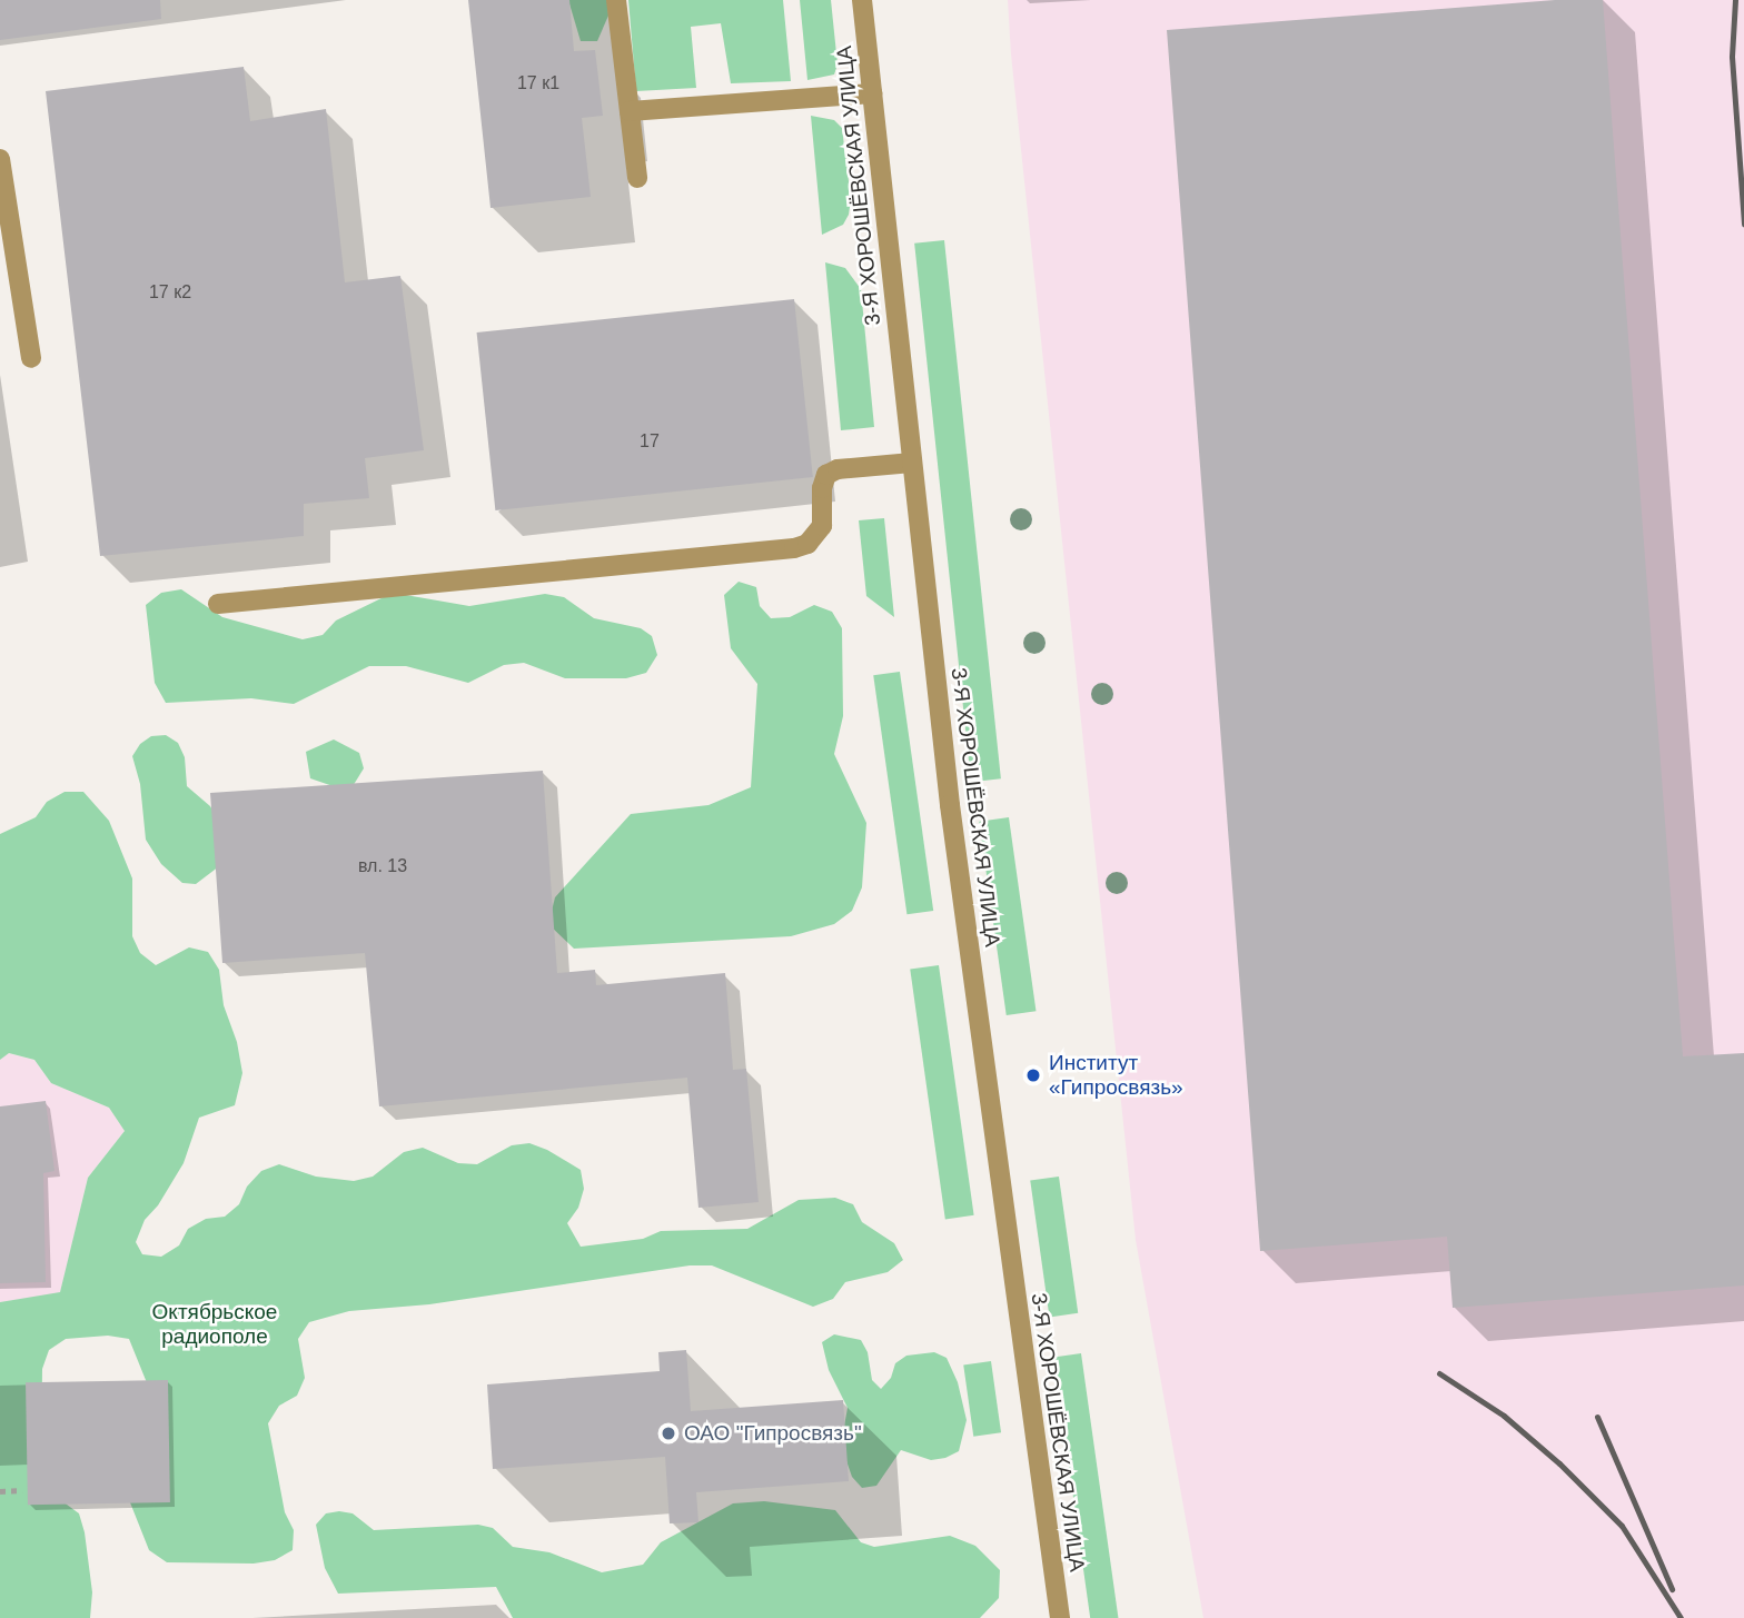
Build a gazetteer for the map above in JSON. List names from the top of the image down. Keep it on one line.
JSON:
{"streets":{"street":["3-Я ХОРОШЁВСКАЯ УЛИЦА"]},"parks":["Октябрьское радиополе"],"places":["Институт «Гипросвязь»","ОАО \"Гипросвязь\""],"house_numbers":["17 к1","17 к2","17","вл. 13"]}
